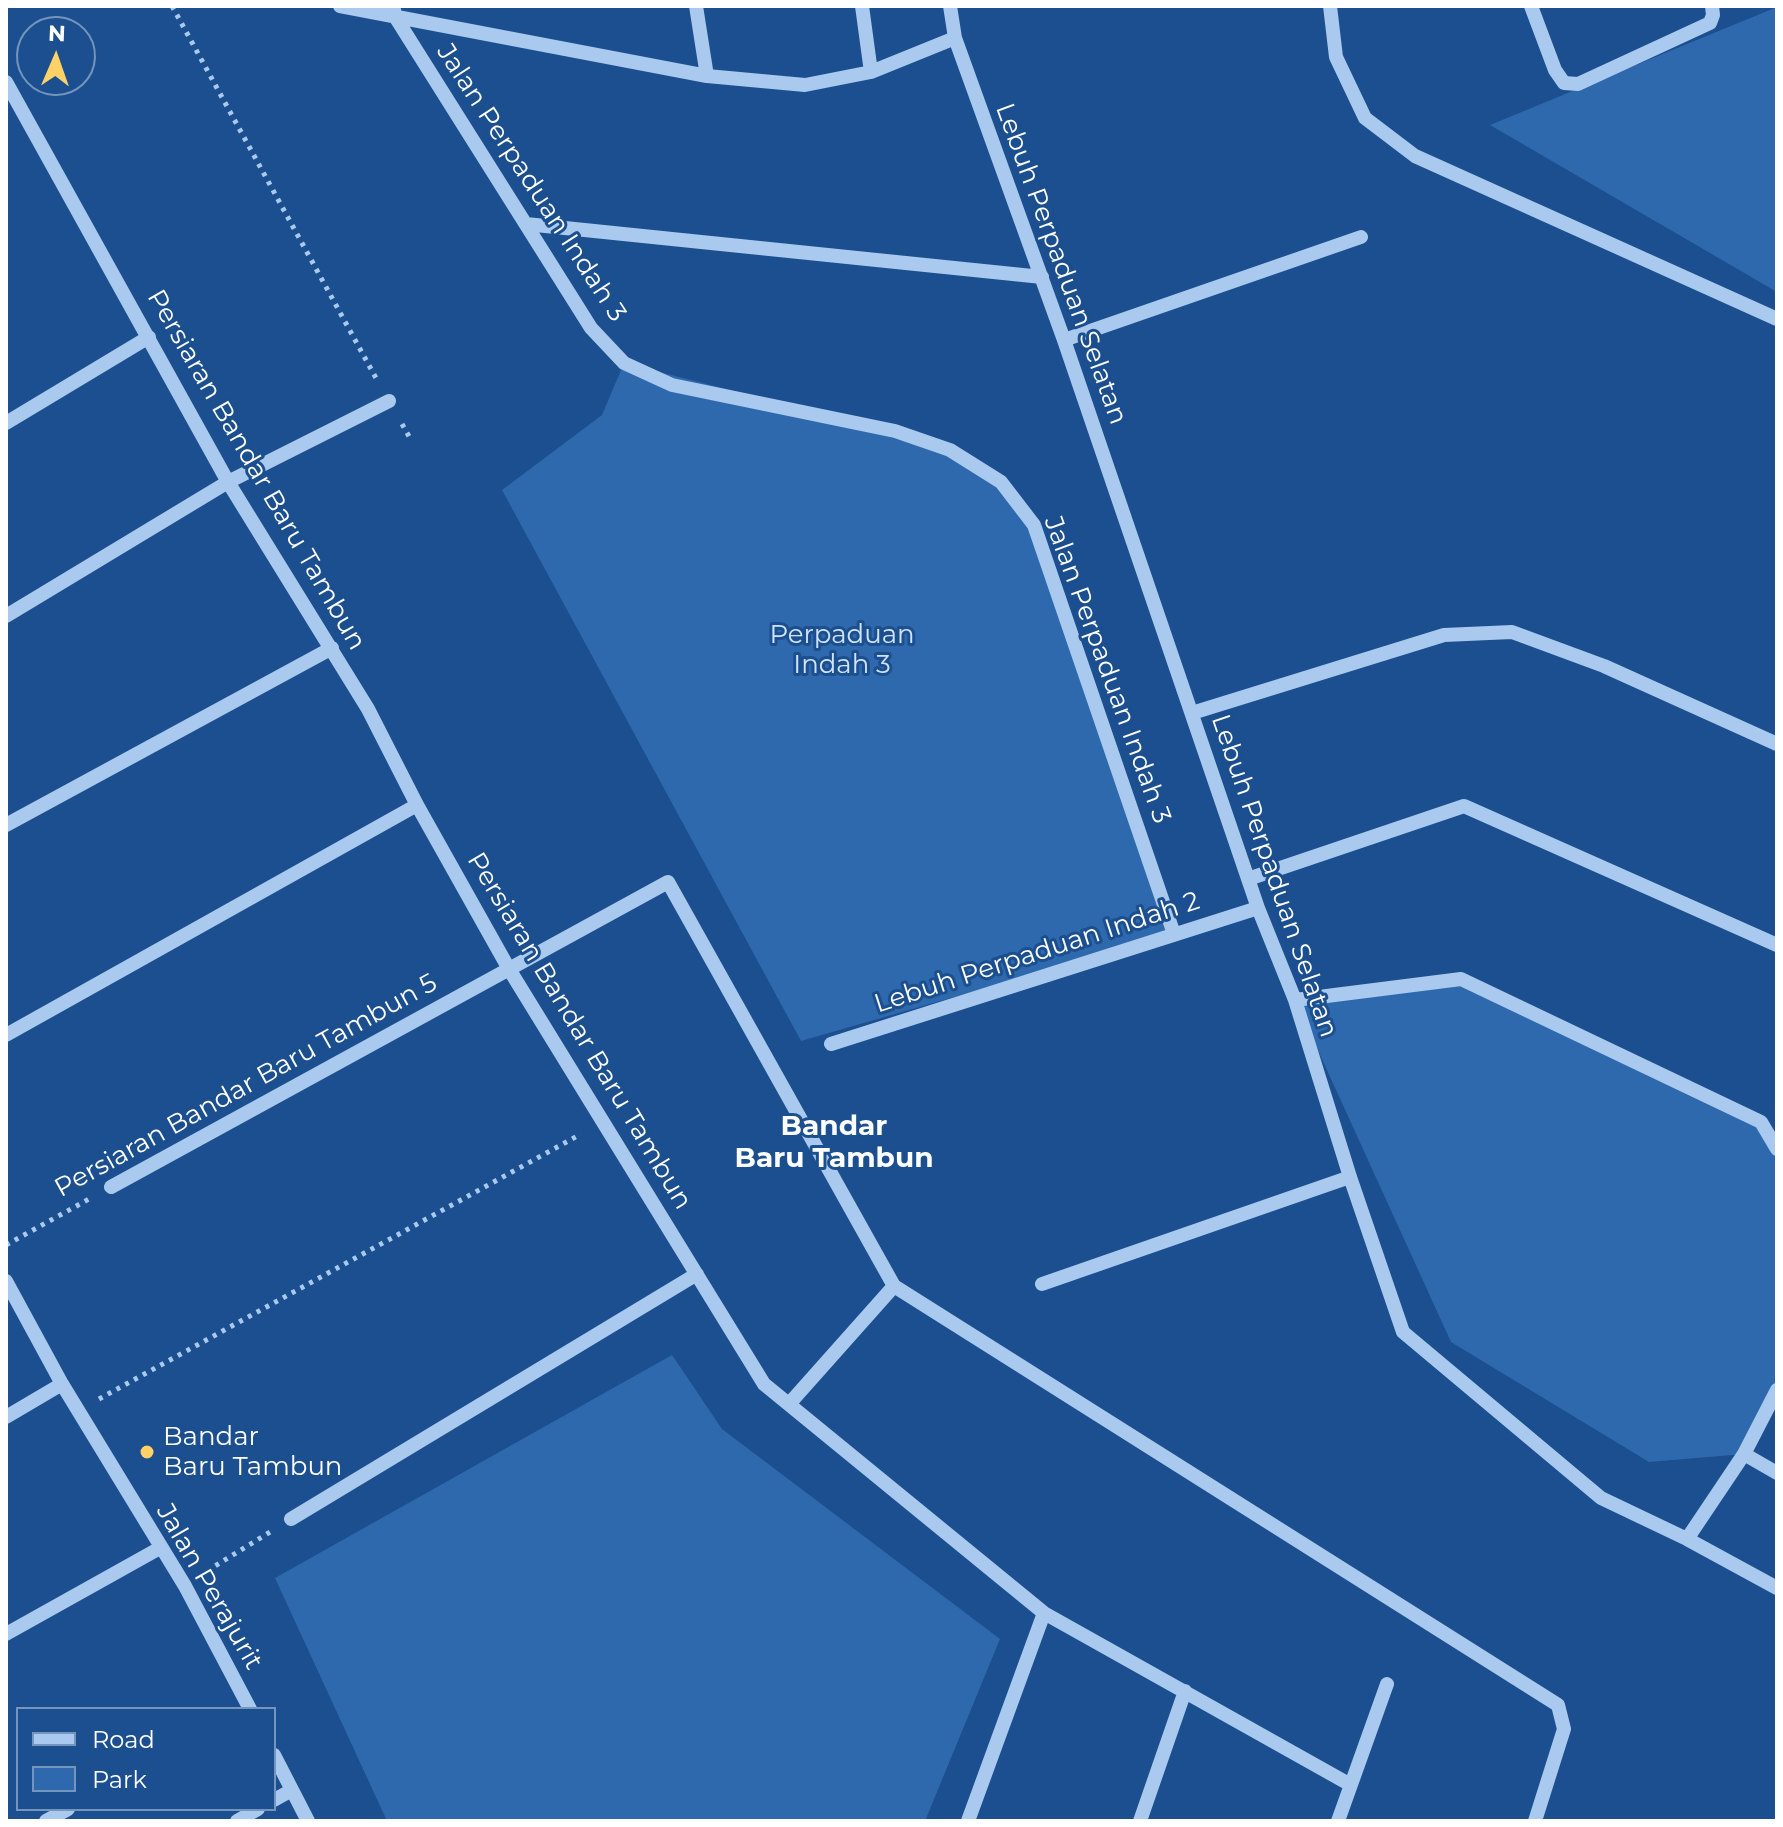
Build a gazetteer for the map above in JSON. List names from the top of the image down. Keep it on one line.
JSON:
{"streets":{"street":["Jalan Perpaduan Indah 3","Lebuh Perpaduan Selatan","Persiaran Bandar Baru Tambun","Lebuh Perpaduan Indah 2","Persiaran Bandar Baru Tambun 5","Jalan Perajurit"]},"crossings":[["Jalan Perpaduan Indah 3","Lebuh Perpaduan Indah 2"],["Lebuh Perpaduan Selatan","Lebuh Perpaduan Indah 2"],["Persiaran Bandar Baru Tambun","Persiaran Bandar Baru Tambun 5"]],"districts":["Bandar Baru Tambun"],"parks":["Perpaduan Indah 3"],"places":["Bandar Baru Tambun"],"legend":["Road","Park"],"north":"top"}
